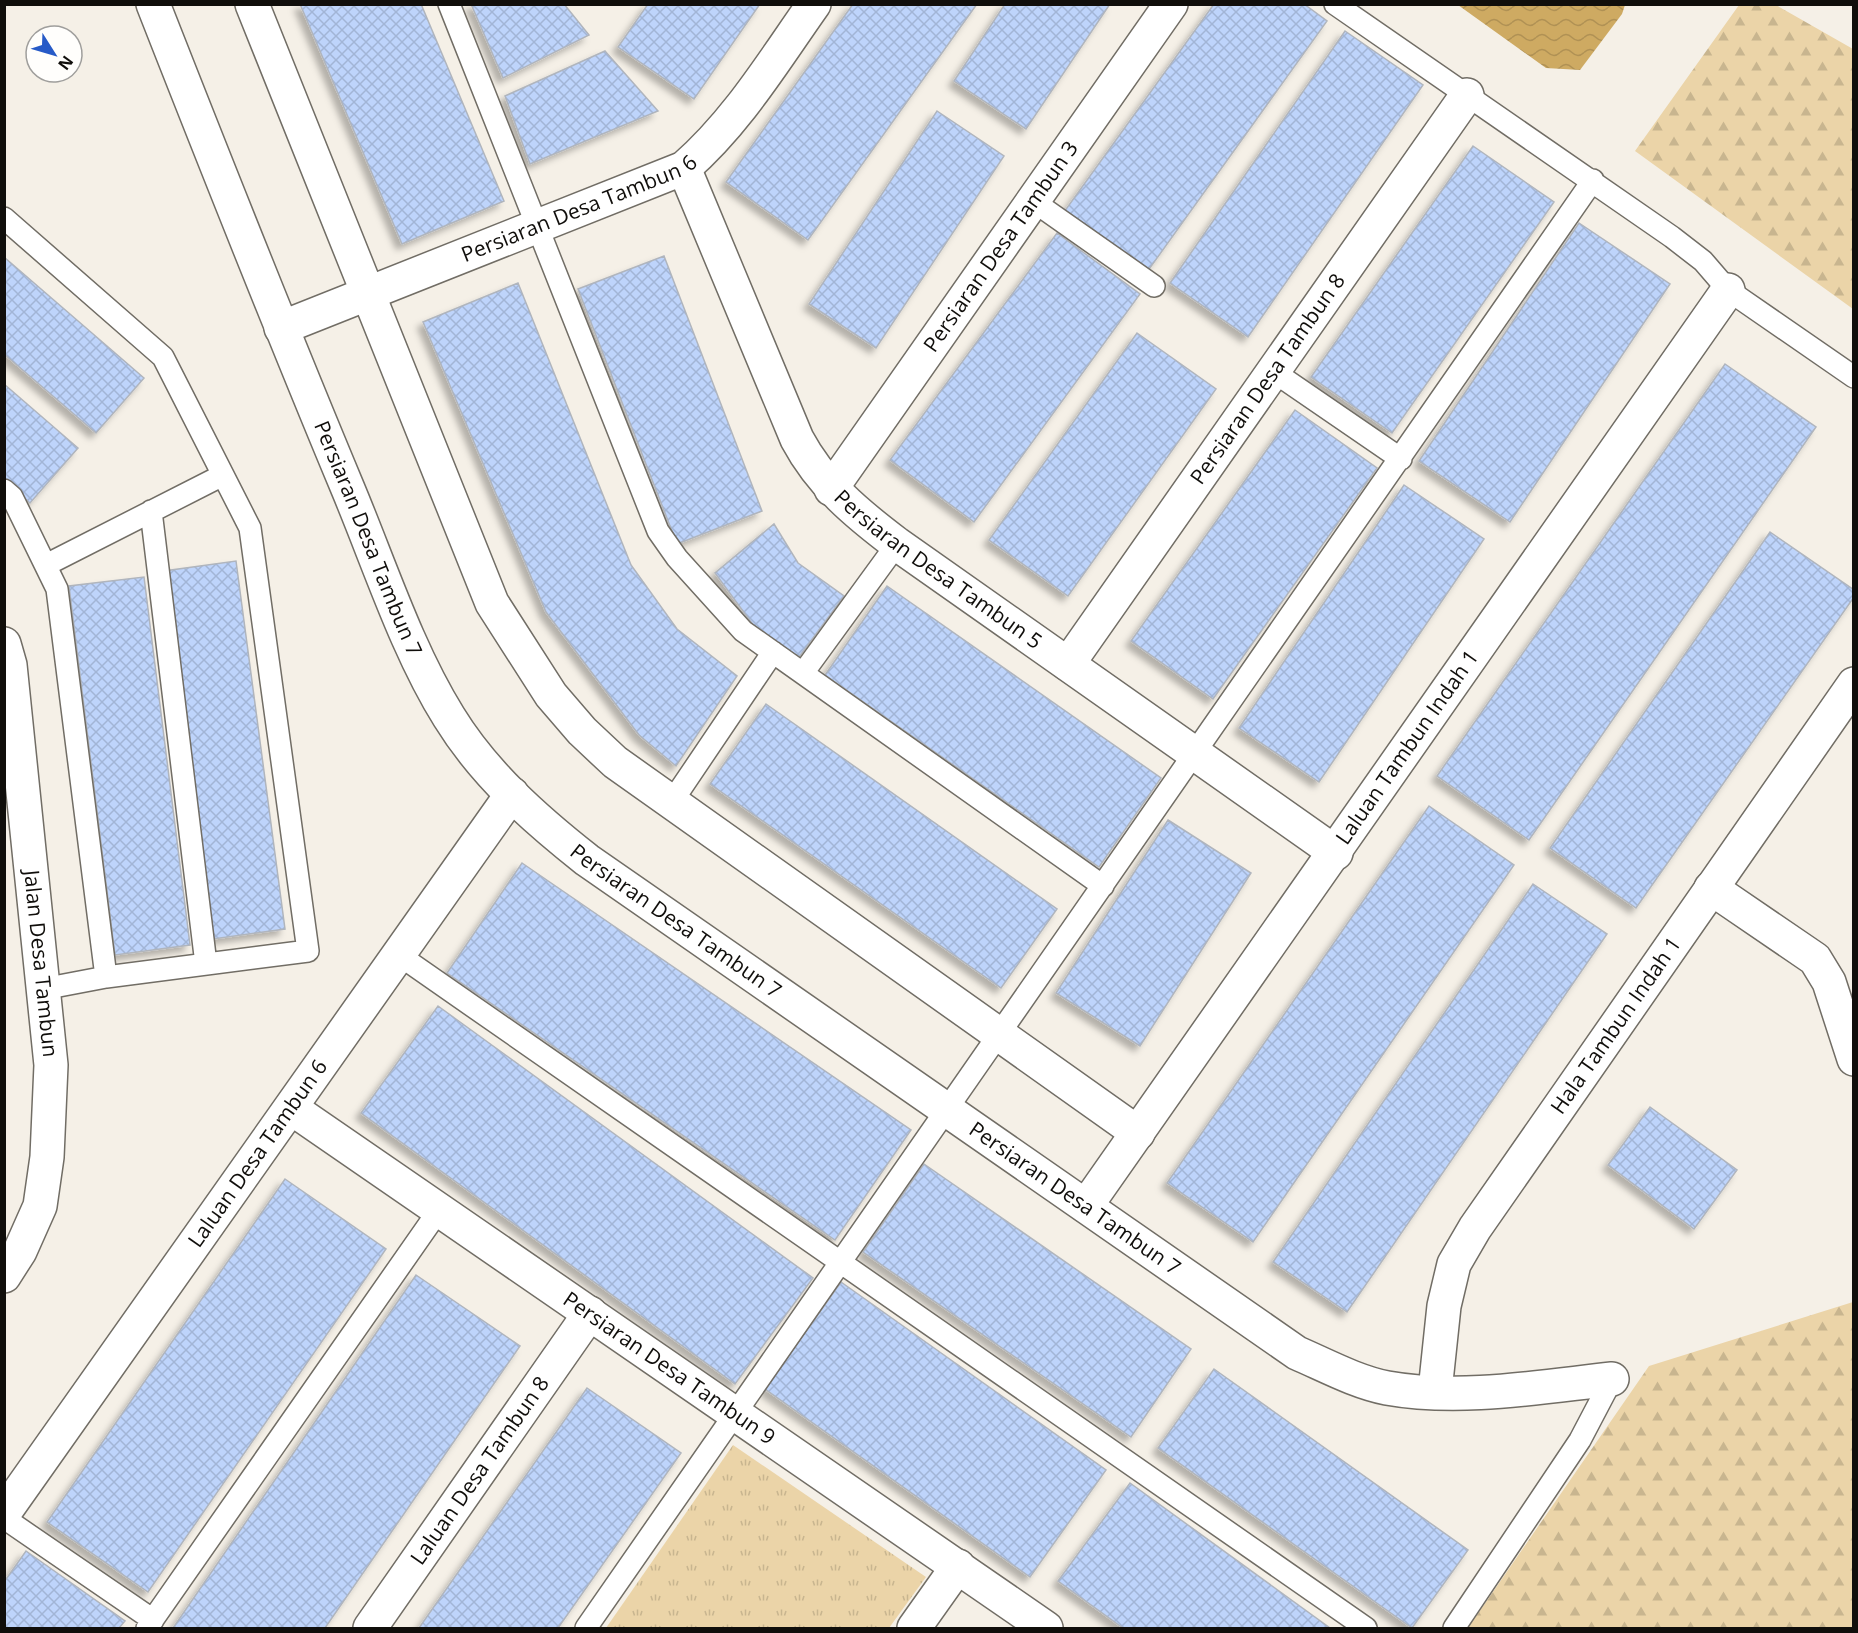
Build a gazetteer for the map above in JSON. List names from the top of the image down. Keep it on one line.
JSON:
{"streets":{"street":["Persiaran Desa Tambun 6","Persiaran Desa Tambun 3","Persiaran Desa Tambun 8","Persiaran Desa Tambun 7","Persiaran Desa Tambun 5","Laluan Tambun Indah 1","Jalan Desa Tambun","Hala Tambun Indah 1","Laluan Desa Tambun 6","Persiaran Desa Tambun 9","Laluan Desa Tambun 8"]},"crossings":[["Persiaran Desa Tambun 6","Persiaran Desa Tambun 7"],["Persiaran Desa Tambun 6","Persiaran Desa Tambun 5"],["Persiaran Desa Tambun 3","Persiaran Desa Tambun 5"],["Persiaran Desa Tambun 8","Persiaran Desa Tambun 5"],["Persiaran Desa Tambun 7","Laluan Tambun Indah 1"],["Persiaran Desa Tambun 7","Hala Tambun Indah 1"],["Persiaran Desa Tambun 7","Laluan Desa Tambun 6"],["Persiaran Desa Tambun 5","Laluan Tambun Indah 1"],["Laluan Desa Tambun 6","Persiaran Desa Tambun 9"],["Persiaran Desa Tambun 9","Laluan Desa Tambun 8"]],"north":"bottom right"}
